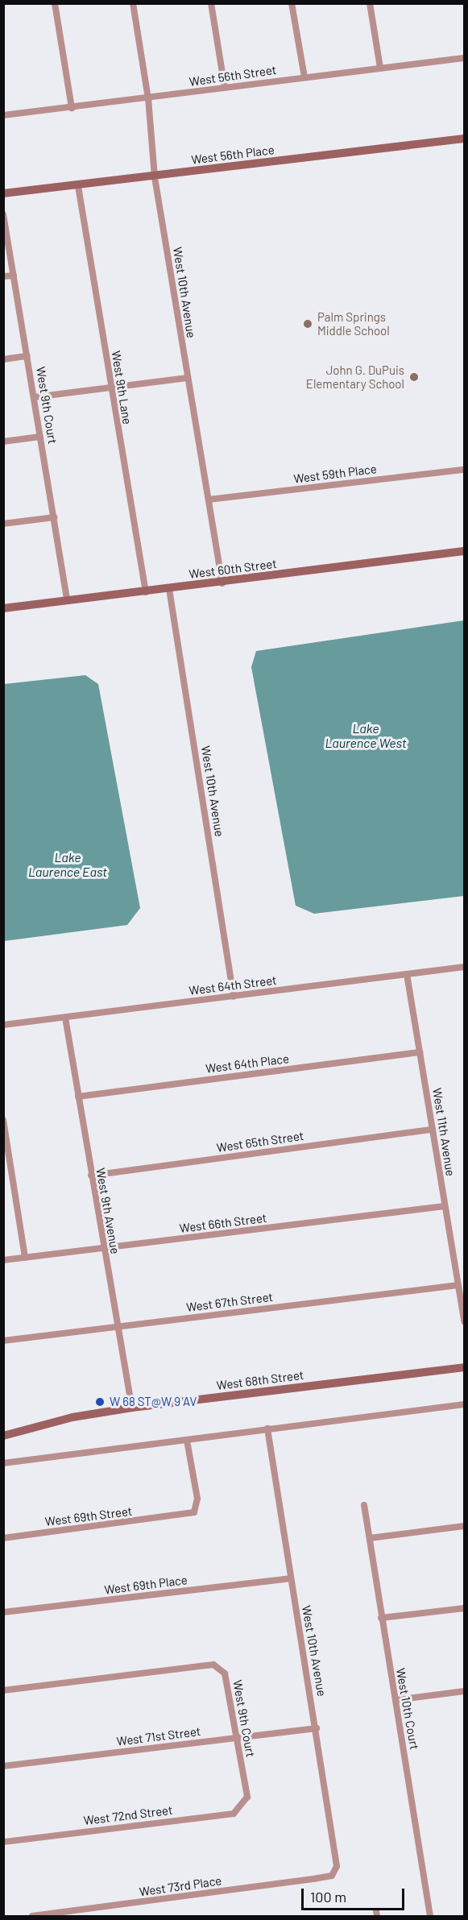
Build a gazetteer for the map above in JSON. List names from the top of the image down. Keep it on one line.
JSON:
{"streets":{"street":["West 56th Street","West 56th Place","West 10th Avenue","West 9th Lane","West 9th Court","West 59th Place","West 60th Street","West 64th Street","West 64th Place","West 11th Avenue","West 65th Street","West 9th Avenue","West 66th Street","West 67th Street","West 68th Street","West 69th Street","West 69th Place","West 10th Court","West 71st Street","West 72nd Street","West 73rd Place"]},"crossings":[["West 56th Street","West 10th Avenue"],["West 56th Place","West 10th Avenue"],["West 56th Place","West 9th Lane"],["West 10th Avenue","West 59th Place"],["West 10th Avenue","West 60th Street"],["West 10th Avenue","West 64th Street"],["West 10th Avenue","West 69th Place"],["West 10th Avenue","West 71st Street"],["West 10th Avenue","West 73rd Place"],["West 9th Lane","West 60th Street"],["West 9th Court","West 60th Street"],["West 9th Court","West 71st Street"],["West 9th Court","West 72nd Street"],["West 64th Street","West 11th Avenue"],["West 64th Street","West 9th Avenue"],["West 64th Place","West 11th Avenue"],["West 64th Place","West 9th Avenue"],["West 11th Avenue","West 65th Street"],["West 11th Avenue","West 66th Street"],["West 11th Avenue","West 67th Street"],["West 65th Street","West 9th Avenue"],["West 9th Avenue","West 66th Street"],["West 9th Avenue","West 67th Street"],["West 9th Avenue","West 68th Street"]],"water":["Lake Laurence West","Lake Laurence East"],"places":["Palm Springs Middle School","John G. DuPuis Elementary School","W 68 ST@W 9 AV"],"scale_bar":"100 m"}
